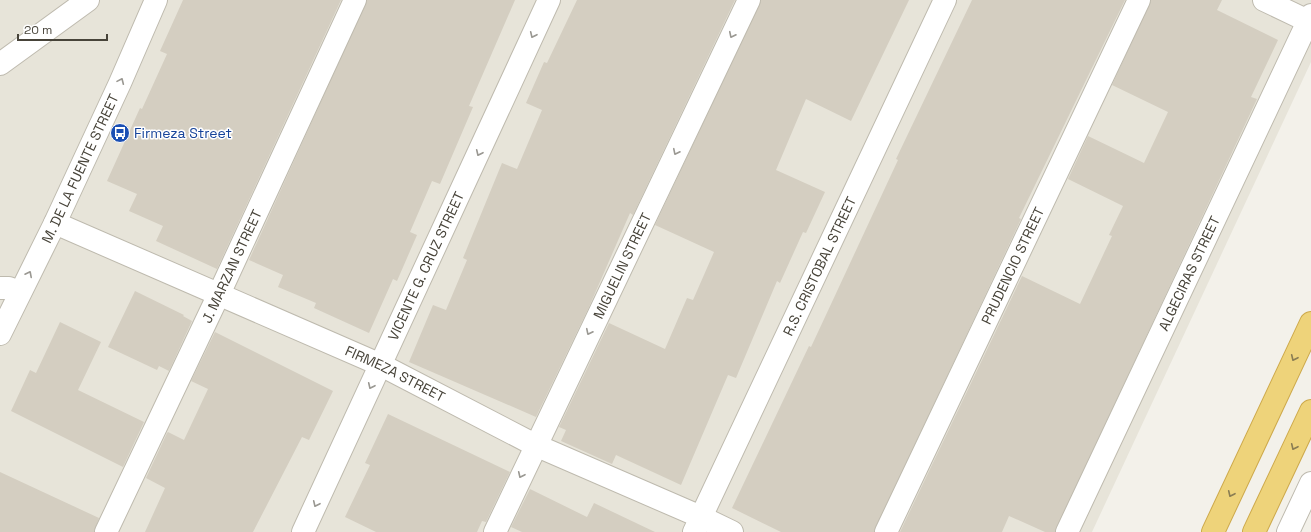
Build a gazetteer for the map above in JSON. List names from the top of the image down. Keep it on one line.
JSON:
{"streets":{"street":["M. DE LA FUENTE STREET","VICENTE G. CRUZ STREET","MIGUELIN STREET","R.S. CRISTOBAL STREET","PRUDENCIO STREET","J. MARZAN STREET","ALGECIRAS STREET","FIRMEZA STREET"]},"crossings":[["M. DE LA FUENTE STREET","FIRMEZA STREET"],["VICENTE G. CRUZ STREET","FIRMEZA STREET"],["MIGUELIN STREET","FIRMEZA STREET"],["R.S. CRISTOBAL STREET","FIRMEZA STREET"],["J. MARZAN STREET","FIRMEZA STREET"]],"one_way":["M. DE LA FUENTE STREET","VICENTE G. CRUZ STREET","MIGUELIN STREET"],"places":{"bus stop":["Firmeza Street"]},"scale_bar":"20 m"}
